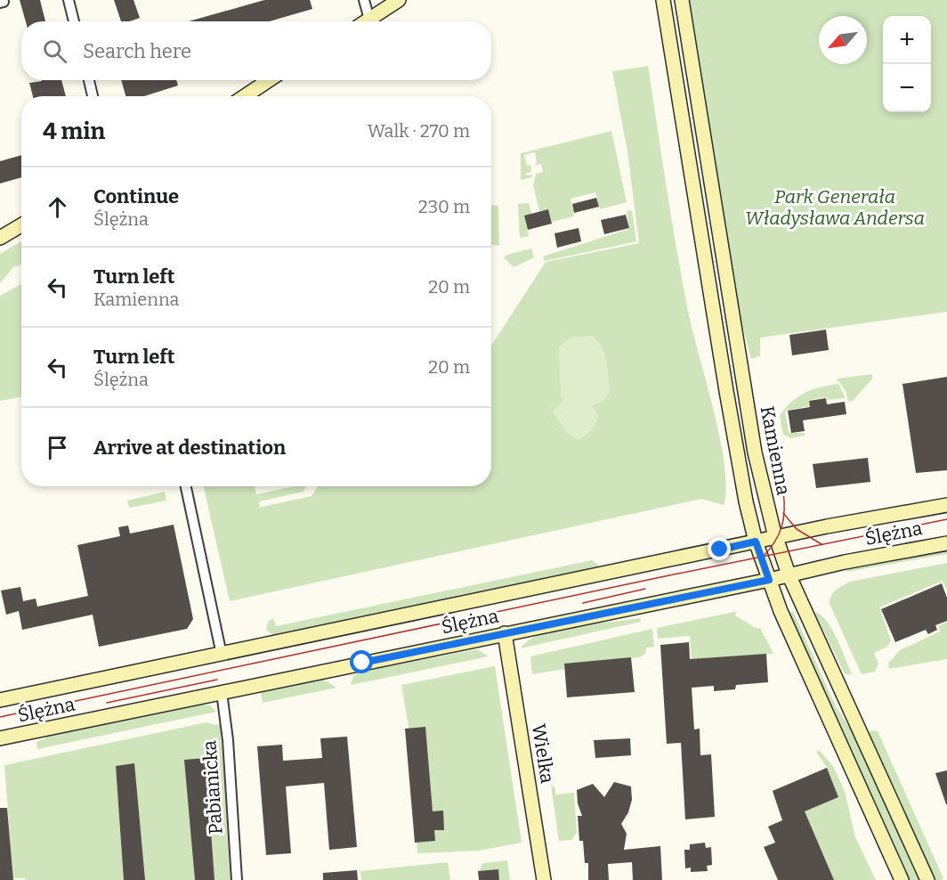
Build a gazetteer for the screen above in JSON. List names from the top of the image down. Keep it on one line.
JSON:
{"streets":{"street":["Kamienna","Ślężna","Wielka","Pabianicka"]},"crossings":[["Kamienna","Ślężna"],["Ślężna","Wielka"],["Ślężna","Pabianicka"]],"parks":["Park Generała Władysława Andersa"],"north":"bottom left","page":{"map_buttons":["+","−"],"search":"Search here","heading":["4 min","Walk · 270 m"],"list":[["Continue","Ślężna","230 m"],["Turn left","Kamienna","20 m"],["Turn left","Ślężna","20 m"],"Arrive at destination"]}}
